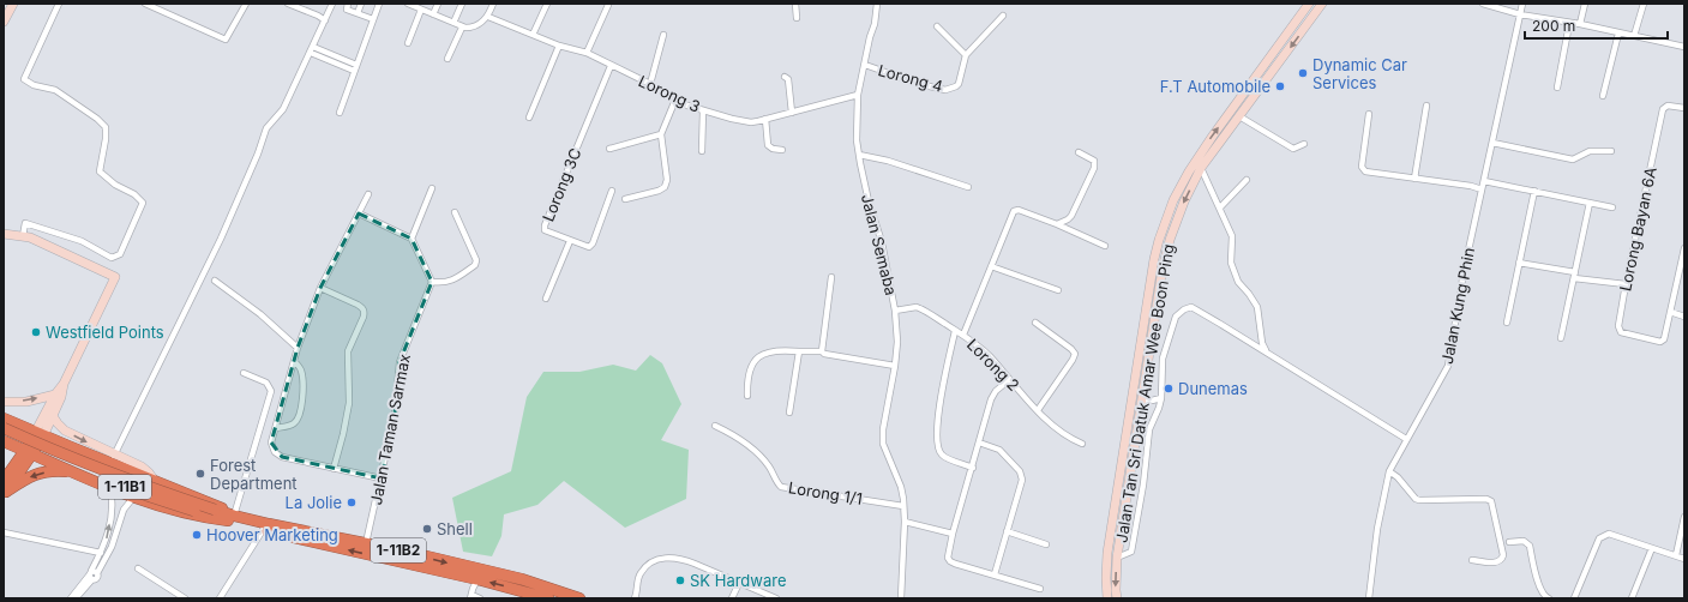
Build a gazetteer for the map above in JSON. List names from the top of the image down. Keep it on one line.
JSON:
{"streets":{"highway":["1-11B1","1-11B2"],"main road":["Jalan Tan Sri Datuk Amar Wee Boon Ping"],"street":["Lorong 4","Lorong 3","Lorong 3C","Lorong Bayan 6A","Jalan Semaba","Jalan Kung Phin","Lorong 2","Jalan Taman Sarmax","Lorong 1/1"]},"crossings":[["Lorong 4","Jalan Semaba"],["Lorong 3","Lorong 3C"],["Lorong 3","Jalan Semaba"],["Jalan Semaba","Lorong 2"],["Jalan Semaba","Lorong 1/1"],["Jalan Taman Sarmax","1-11B2"],["1-11B1","1-11B2"]],"places":["Dynamic Car Services","F.T Automobile","Westfield Points","Dunemas","Forest Department","La Jolie","Shell","Hoover Marketing","SK Hardware"],"scale_bar":"200 m"}
